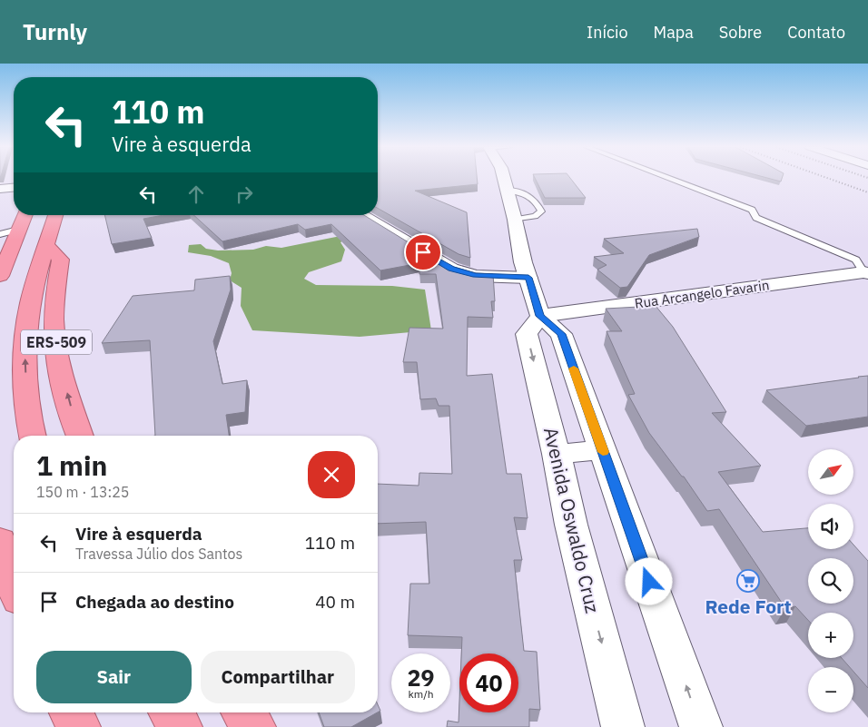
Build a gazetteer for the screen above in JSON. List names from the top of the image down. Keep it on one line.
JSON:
{"streets":{"highway":["ERS-509"],"street":["Rua Arcangelo Favarin","Avenida Oswaldo Cruz"]},"crossings":[["Rua Arcangelo Favarin","Avenida Oswaldo Cruz"]],"places":{"supermarket":["Rede Fort"]},"north":"top right","page":{"header":"Turnly","nav":["Início","Mapa","Sobre","Contato"],"turn":["110 m","Vire à esquerda"],"heading":["1 min","150 m · 13:25"],"map_buttons":["+","−"],"list":[{"name":"Vire à esquerda","note":"Travessa Júlio dos Santos","value":"110 m"},{"name":"Chegada ao destino","value":"40 m"}],"buttons":["Sair","Compartilhar"],"speed":"29 km/h","limit":"40"}}
